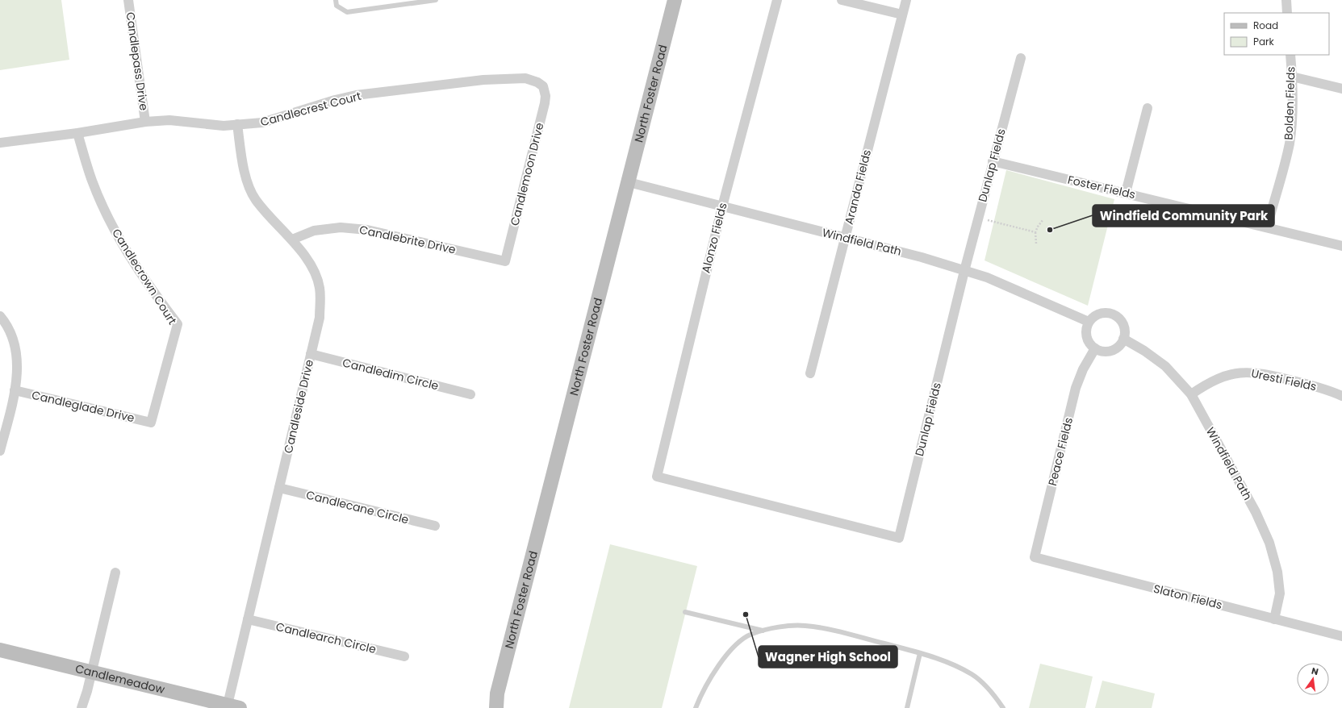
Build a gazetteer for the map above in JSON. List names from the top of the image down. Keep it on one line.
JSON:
{"streets":{"main road":["North Foster Road","Candlemeadow"],"street":["Candlepass Drive","Bolden Fields","Candlecrest Court","Dunlap Fields","Candlemoon Drive","Aranda Fields","Foster Fields","Alonzo Fields","Candlebrite Drive","Windfield Path","Candlecrown Court","Candledim Circle","Uresti Fields","Candleglade Drive","Candleside Drive","Peace Fields","Candlecane Circle","Slaton Fields","Candlearch Circle"]},"crossings":[["Candlepass Drive","Candlecrest Court"],["North Foster Road","Windfield Path"],["Bolden Fields","Foster Fields"],["Candlecrest Court","Candlemoon Drive"],["Candlecrest Court","Candlecrown Court"],["Candlecrest Court","Candleside Drive"],["Dunlap Fields","Foster Fields"],["Dunlap Fields","Alonzo Fields"],["Dunlap Fields","Windfield Path"],["Candlemoon Drive","Candlebrite Drive"],["Aranda Fields","Windfield Path"],["Alonzo Fields","Windfield Path"],["Candlebrite Drive","Candleside Drive"],["Windfield Path","Uresti Fields"],["Windfield Path","Peace Fields"],["Windfield Path","Slaton Fields"],["Candlecrown Court","Candleglade Drive"],["Candledim Circle","Candleside Drive"],["Candleside Drive","Candlecane Circle"],["Candleside Drive","Candlearch Circle"],["Candleside Drive","Candlemeadow"],["Peace Fields","Slaton Fields"]],"places":["Windfield Community Park","Wagner High School"],"legend":["Road","Park"],"north":"top"}
